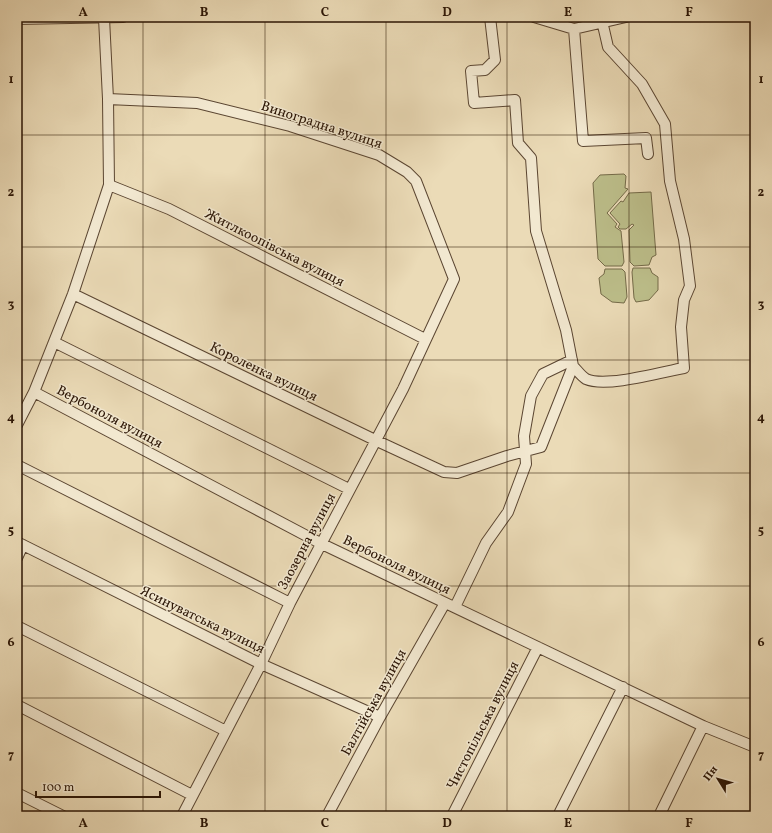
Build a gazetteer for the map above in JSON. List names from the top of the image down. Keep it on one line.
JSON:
{"streets":{"street":["Виноградна вулиця","Житлкоопівська вулиця","Короленка вулиця","Вербоноля вулиця","Заозерна вулиця","Ясинуватська вулиця","Балтійська вулиця","Чистопільська вулиця"]},"crossings":[["Виноградна вулиця","Заозерна вулиця"],["Житлкоопівська вулиця","Заозерна вулиця"],["Короленка вулиця","Заозерна вулиця"],["Короленка вулиця","Балтійська вулиця"],["Вербоноля вулиця","Заозерна вулиця"],["Вербоноля вулиця","Балтійська вулиця"],["Вербоноля вулиця","Чистопільська вулиця"],["Заозерна вулиця","Ясинуватська вулиця"],["Ясинуватська вулиця","Балтійська вулиця"]],"scale_bar":"100 m","north":"top left","grid":{"columns":["A","B","C","D","E","F"],"rows":["1","2","3","4","5","6","7"]}}
